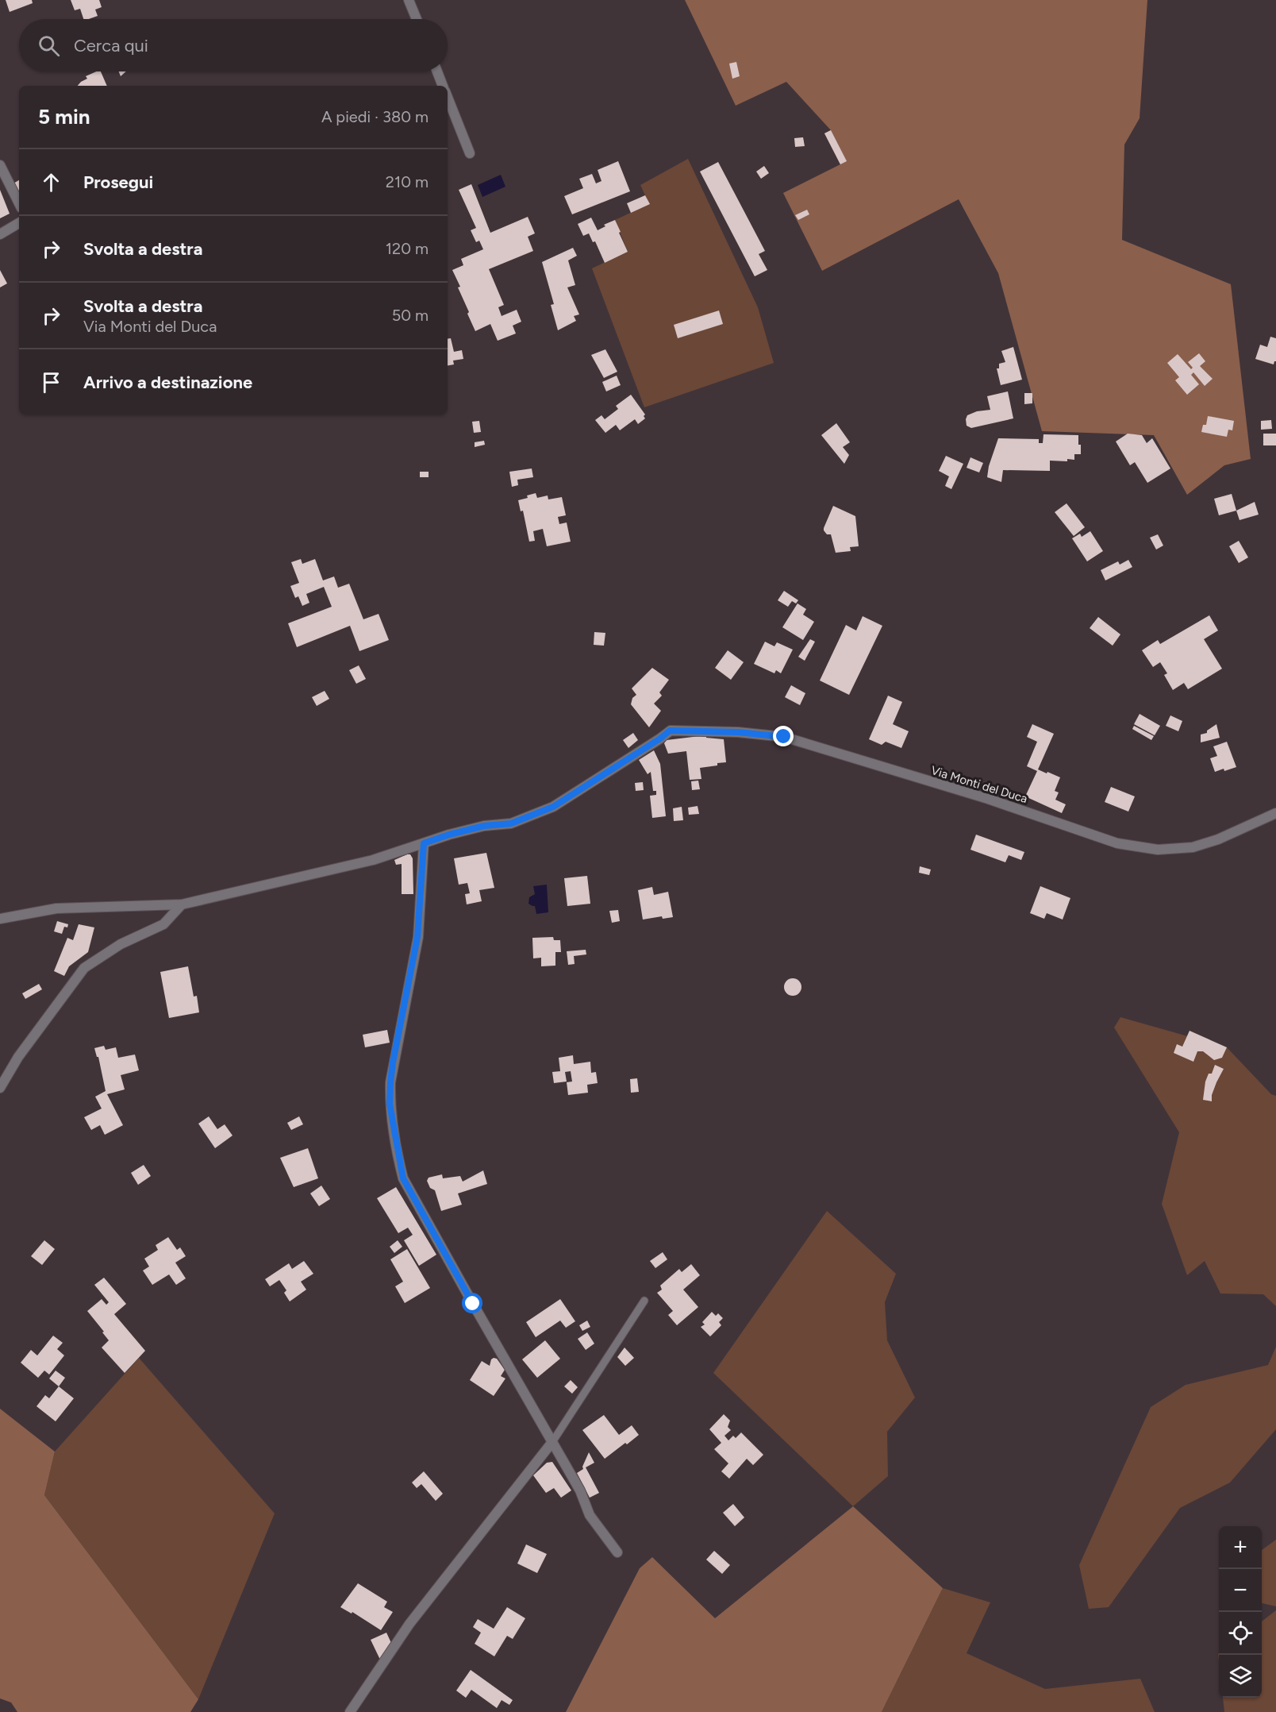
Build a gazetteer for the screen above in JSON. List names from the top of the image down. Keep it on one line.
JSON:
{"streets":{"street":["Via Monti del Duca"]},"page":{"search":"Cerca qui","heading":["5 min","A piedi · 380 m"],"list":[["Prosegui","210 m"],["Svolta a destra","120 m"],["Svolta a destra","Via Monti del Duca","50 m"],"Arrivo a destinazione"],"map_buttons":["+","−"]}}
